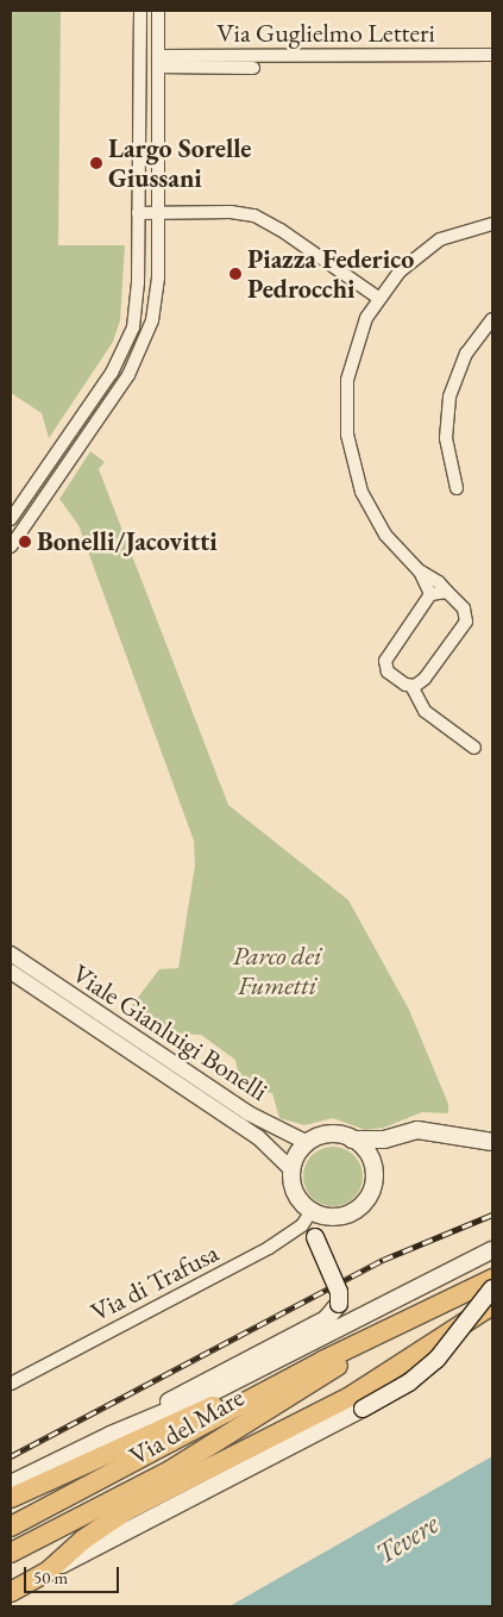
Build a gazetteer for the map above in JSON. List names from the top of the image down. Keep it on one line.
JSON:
{"streets":{"main road":["Via del Mare"],"street":["Via Guglielmo Letteri","Viale Gianluigi Bonelli","Via di Trafusa"]},"crossings":[["Viale Gianluigi Bonelli","Via di Trafusa"]],"water":["Tevere"],"parks":["Parco dei Fumetti"],"places":["Largo Sorelle Giussani","Piazza Federico Pedrocchi","Bonelli/Jacovitti"],"scale_bar":"50 m"}
